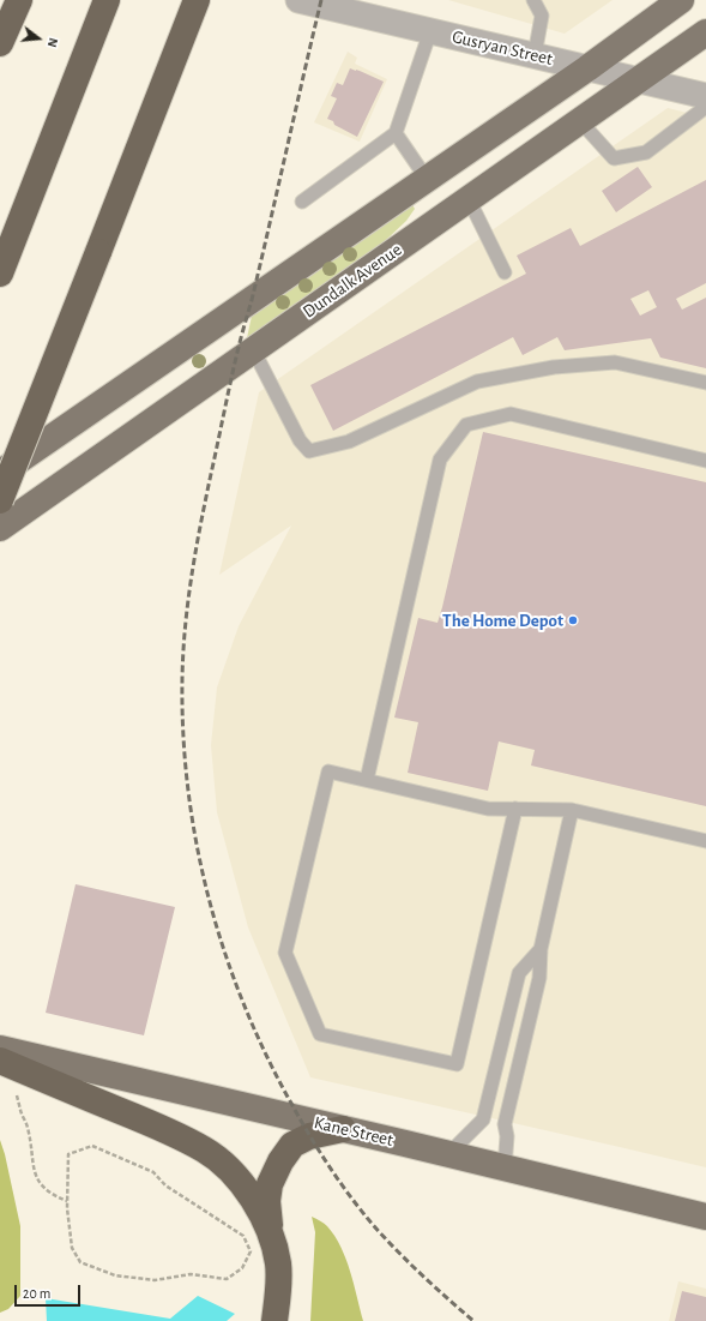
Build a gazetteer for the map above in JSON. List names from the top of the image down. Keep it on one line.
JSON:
{"streets":{"main road":["Dundalk Avenue","Kane Street"],"street":["Gusryan Street"]},"crossings":[["Gusryan Street","Dundalk Avenue"]],"places":["The Home Depot"],"scale_bar":"20 m","north":"right"}
